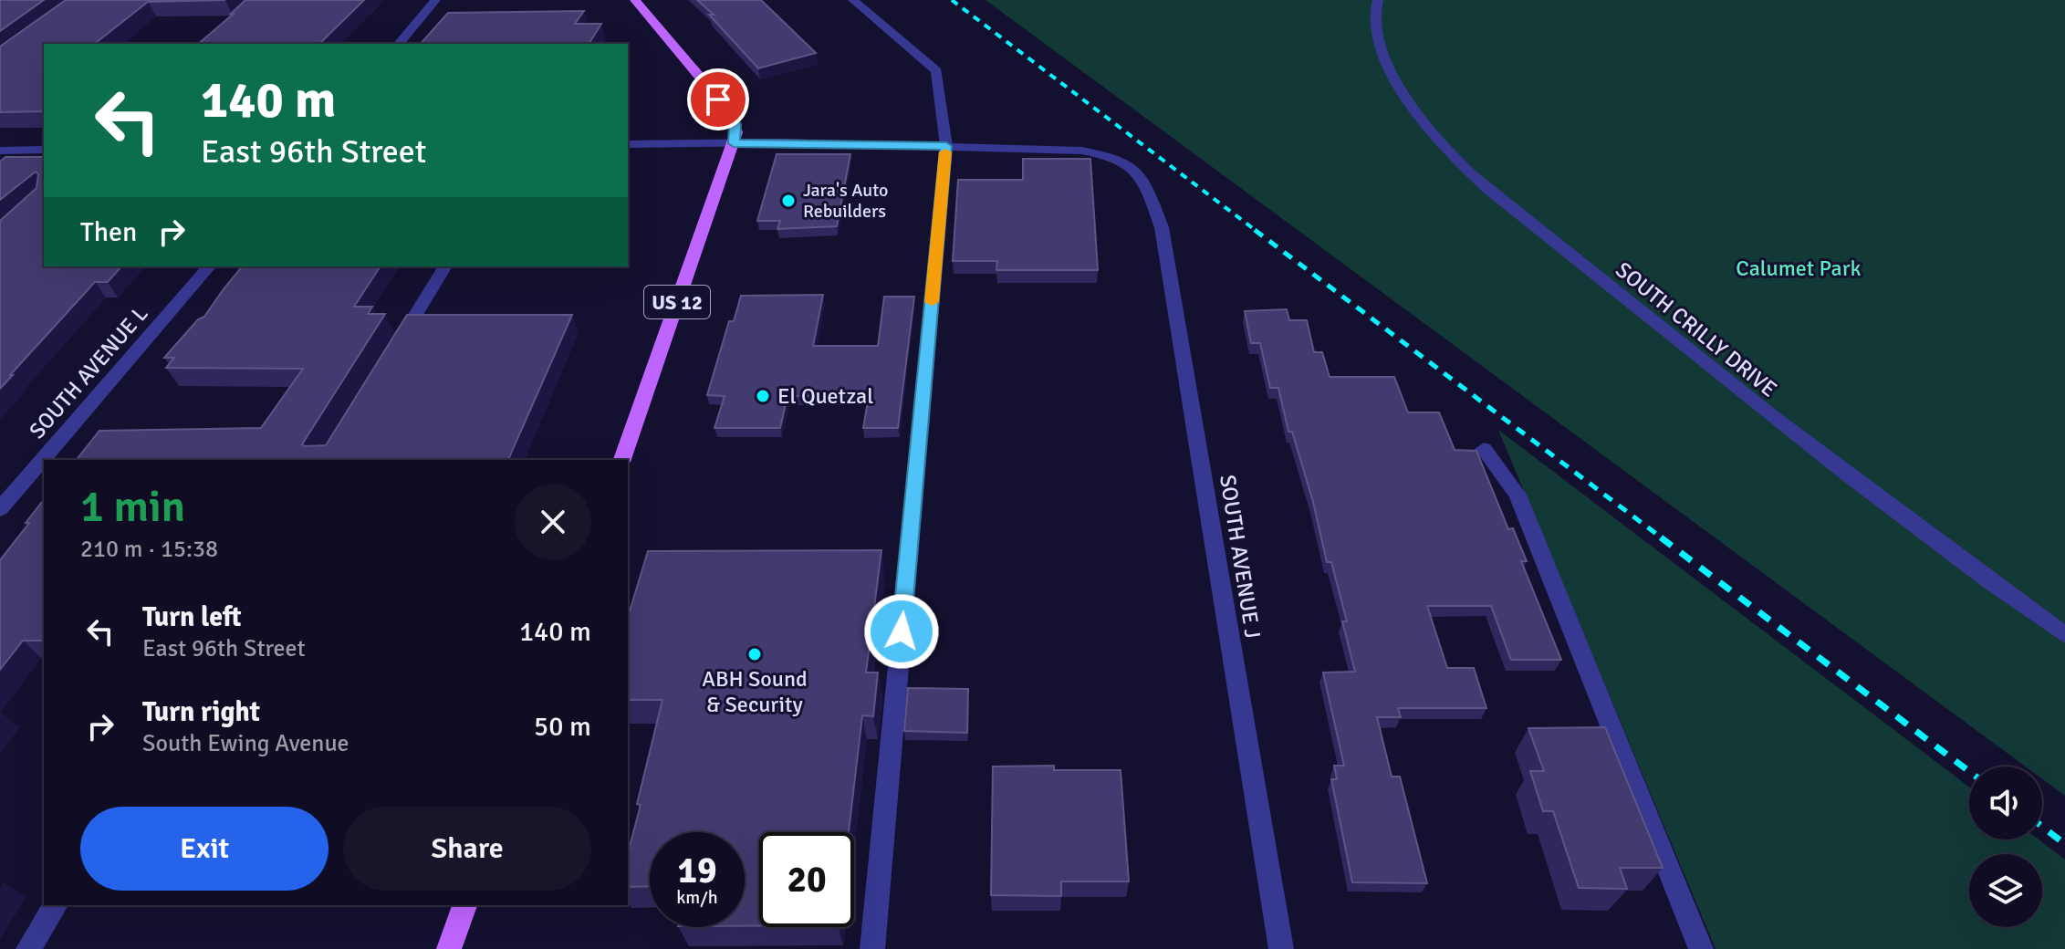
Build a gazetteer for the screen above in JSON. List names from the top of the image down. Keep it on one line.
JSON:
{"streets":{"main road":["US 12"],"street":["SOUTH CRILLY DRIVE","SOUTH AVENUE L","SOUTH AVENUE J"]},"parks":["Calumet Park"],"places":["Jara's Auto Rebuilders","El Quetzal","ABH Sound & Security"],"page":{"turn":["140 m","East 96th Street"],"then":"Then","heading":["1 min","210 m · 15:38"],"list":[{"name":"Turn left","note":"East 96th Street","value":"140 m"},{"name":"Turn right","note":"South Ewing Avenue","value":"50 m"}],"buttons":["Exit","Share"],"speed":"19 km/h","limit":"20"}}
